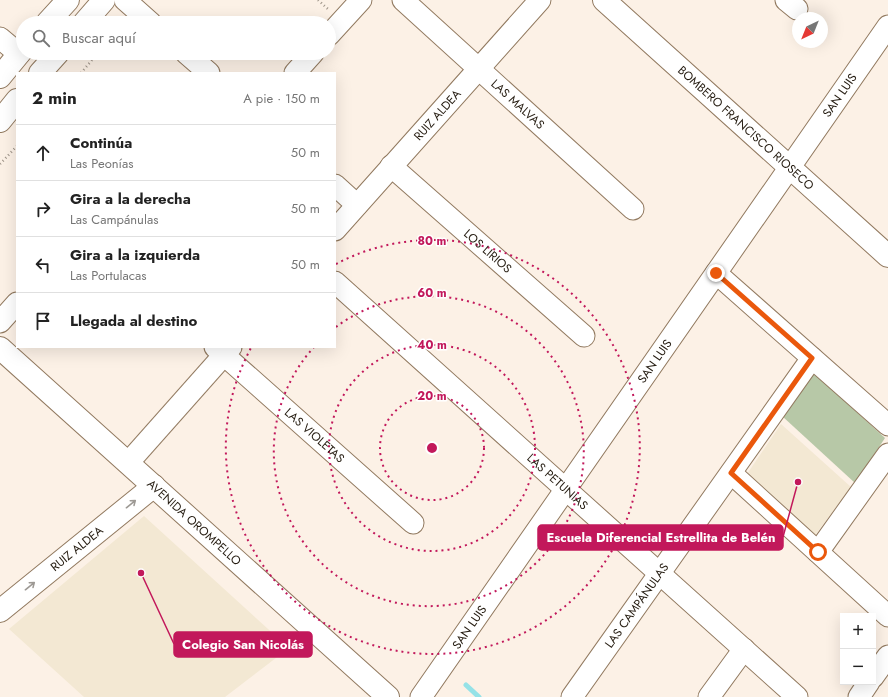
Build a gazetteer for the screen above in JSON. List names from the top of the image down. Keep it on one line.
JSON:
{"streets":{"main road":["RUIZ ALDEA","BOMBERO FRANCISCO RIOSECO","AVENIDA OROMPELLO"],"street":["SAN LUIS","LAS MALVAS","LOS LIRIOS","LAS VIOLETAS","LAS PETUNIAS","LAS CAMPÁNULAS"]},"crossings":[["SAN LUIS","BOMBERO FRANCISCO RIOSECO"],["SAN LUIS","LAS PETUNIAS"],["LAS MALVAS","RUIZ ALDEA"],["RUIZ ALDEA","LOS LIRIOS"],["RUIZ ALDEA","AVENIDA OROMPELLO"],["LAS PETUNIAS","LAS CAMPÁNULAS"]],"one_way":["RUIZ ALDEA"],"places":["Escuela Diferencial Estrellita de Belén","Colegio San Nicolás"],"north":"bottom left","page":{"search":"Buscar aquí","heading":["2 min","A pie · 150 m"],"list":[["Continúa","Las Peonías","50 m"],["Gira a la derecha","Las Campánulas","50 m"],["Gira a la izquierda","Las Portulacas","50 m"],"Llegada al destino"],"map_buttons":["+","−"]},"rings":["80 m","60 m","40 m","20 m"]}
